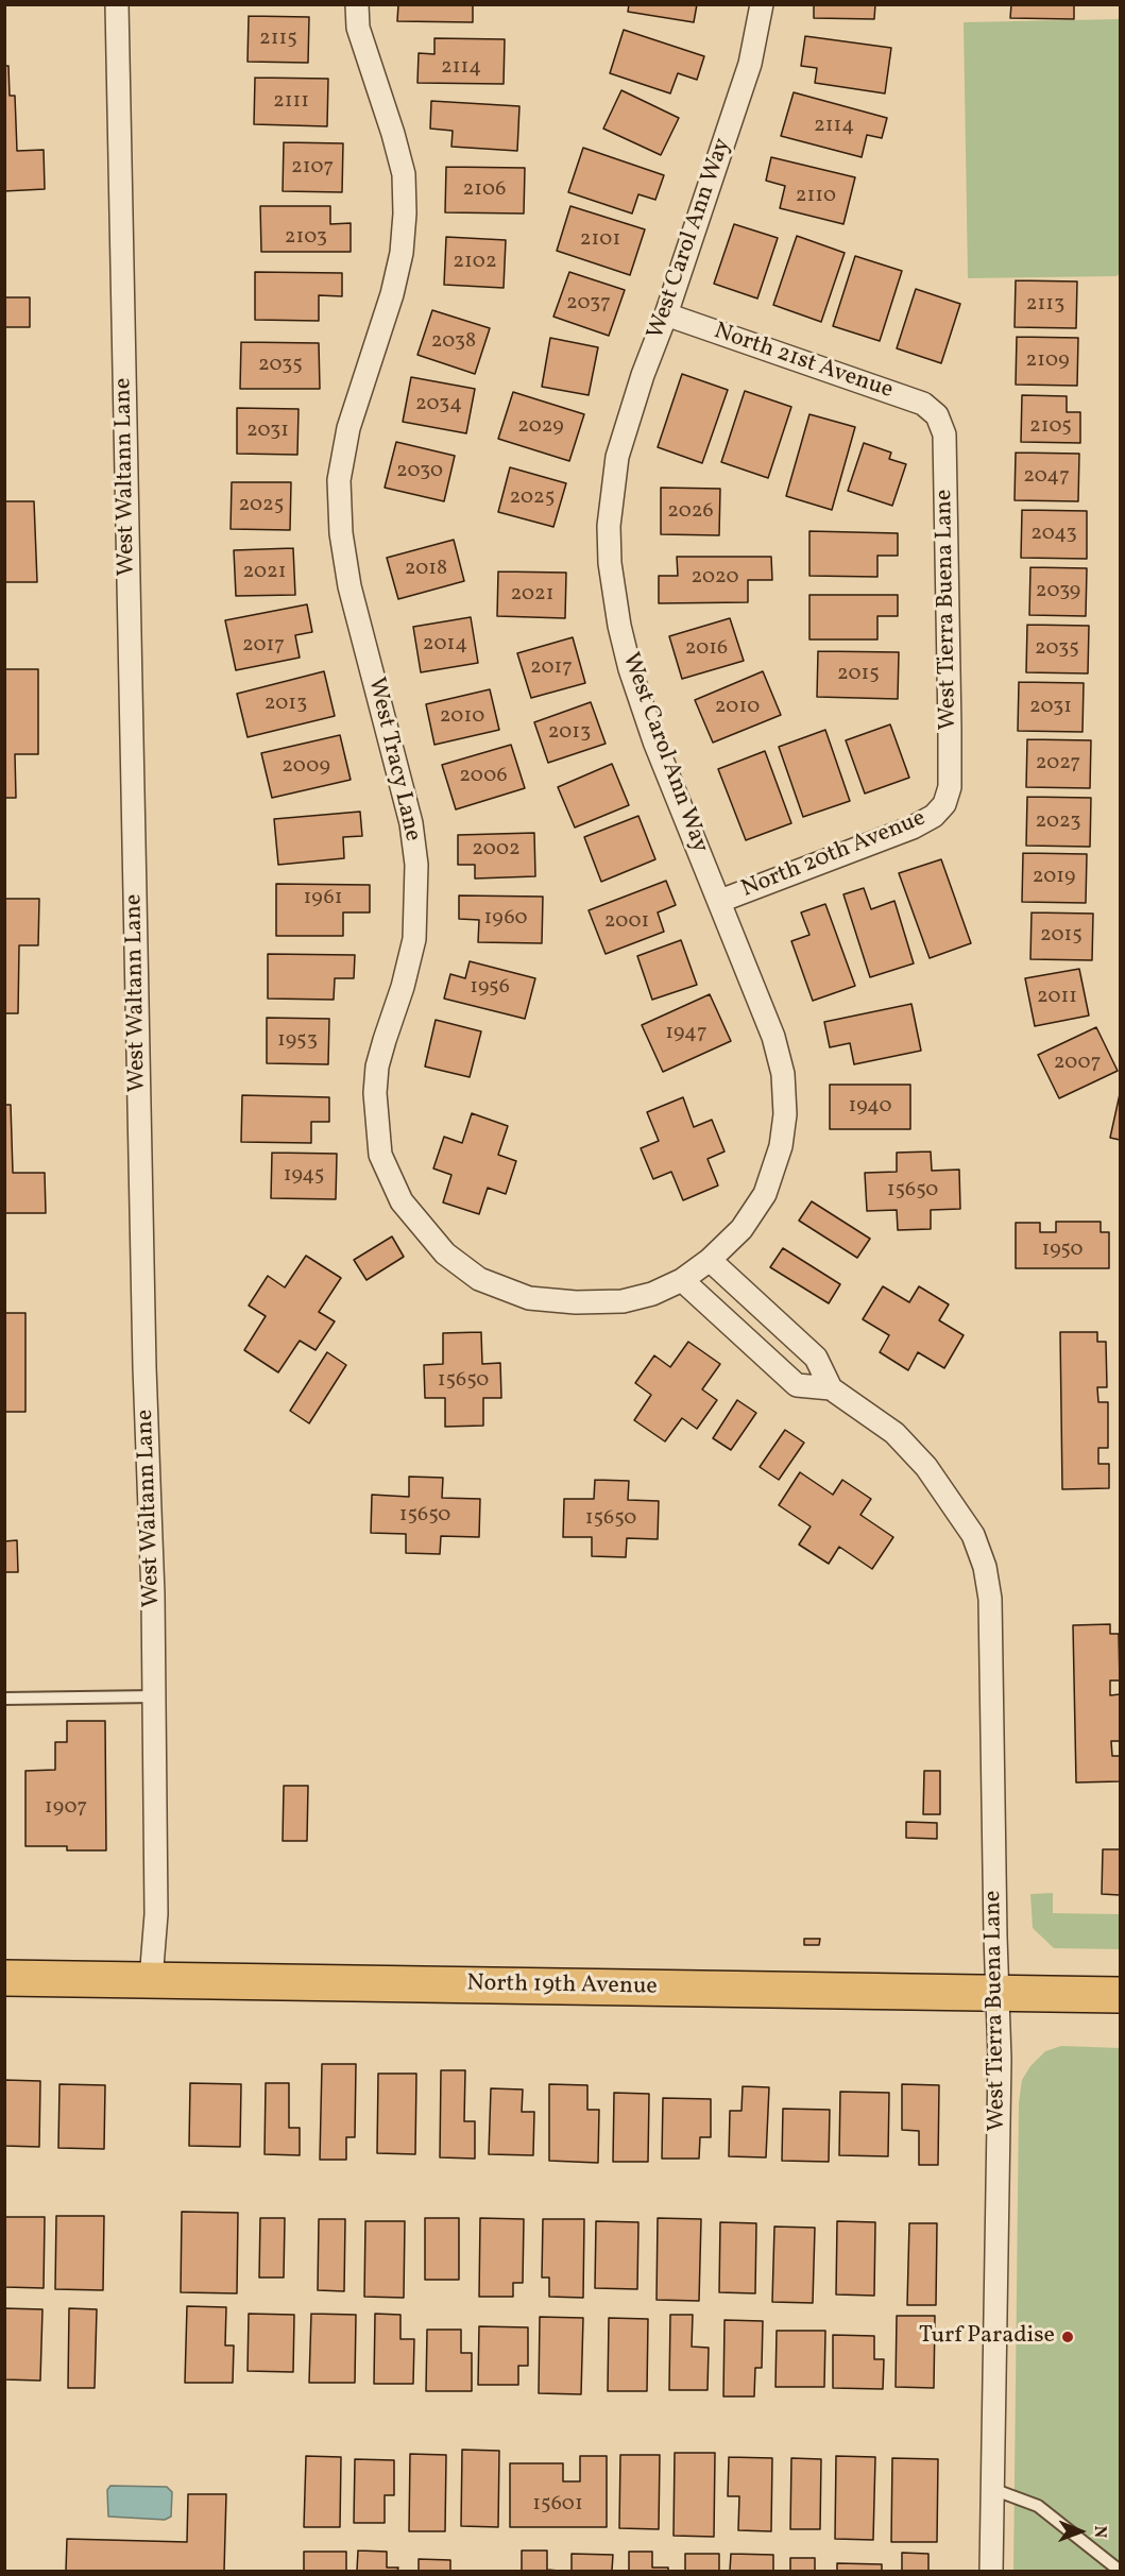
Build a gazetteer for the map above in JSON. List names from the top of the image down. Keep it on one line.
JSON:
{"streets":{"main road":["North 19th Avenue"],"street":["West Carol Ann Way","North 21st Avenue","West Waltann Lane","West Tierra Buena Lane","West Tracy Lane","North 20th Avenue"]},"crossings":[["West Carol Ann Way","North 21st Avenue"],["West Carol Ann Way","West Tracy Lane"],["West Carol Ann Way","North 20th Avenue"],["North 21st Avenue","West Tierra Buena Lane"],["West Waltann Lane","North 19th Avenue"],["West Tierra Buena Lane","North 20th Avenue"],["West Tierra Buena Lane","North 19th Avenue"]],"places":["Turf Paradise"],"house_numbers":["2115","2114","2111","2114","2107","2106","2110","2103","2101","2102","2037","2113","2038","2109","2035","2034","2029","2105","2031","2030","2047","2025","2025","2026","2043","2018","2021","2020","2039","2021","2014","2017","2016","2035","2017","2015","2013","2010","2031","2010","2013","2027","2009","2006","2023","2002","2019","1961","1960","2001","2015","1956","2011","1947","1953","2007","1940","1945","15650","1950","15650","15650","15650","1907","15601"],"north":"right"}
